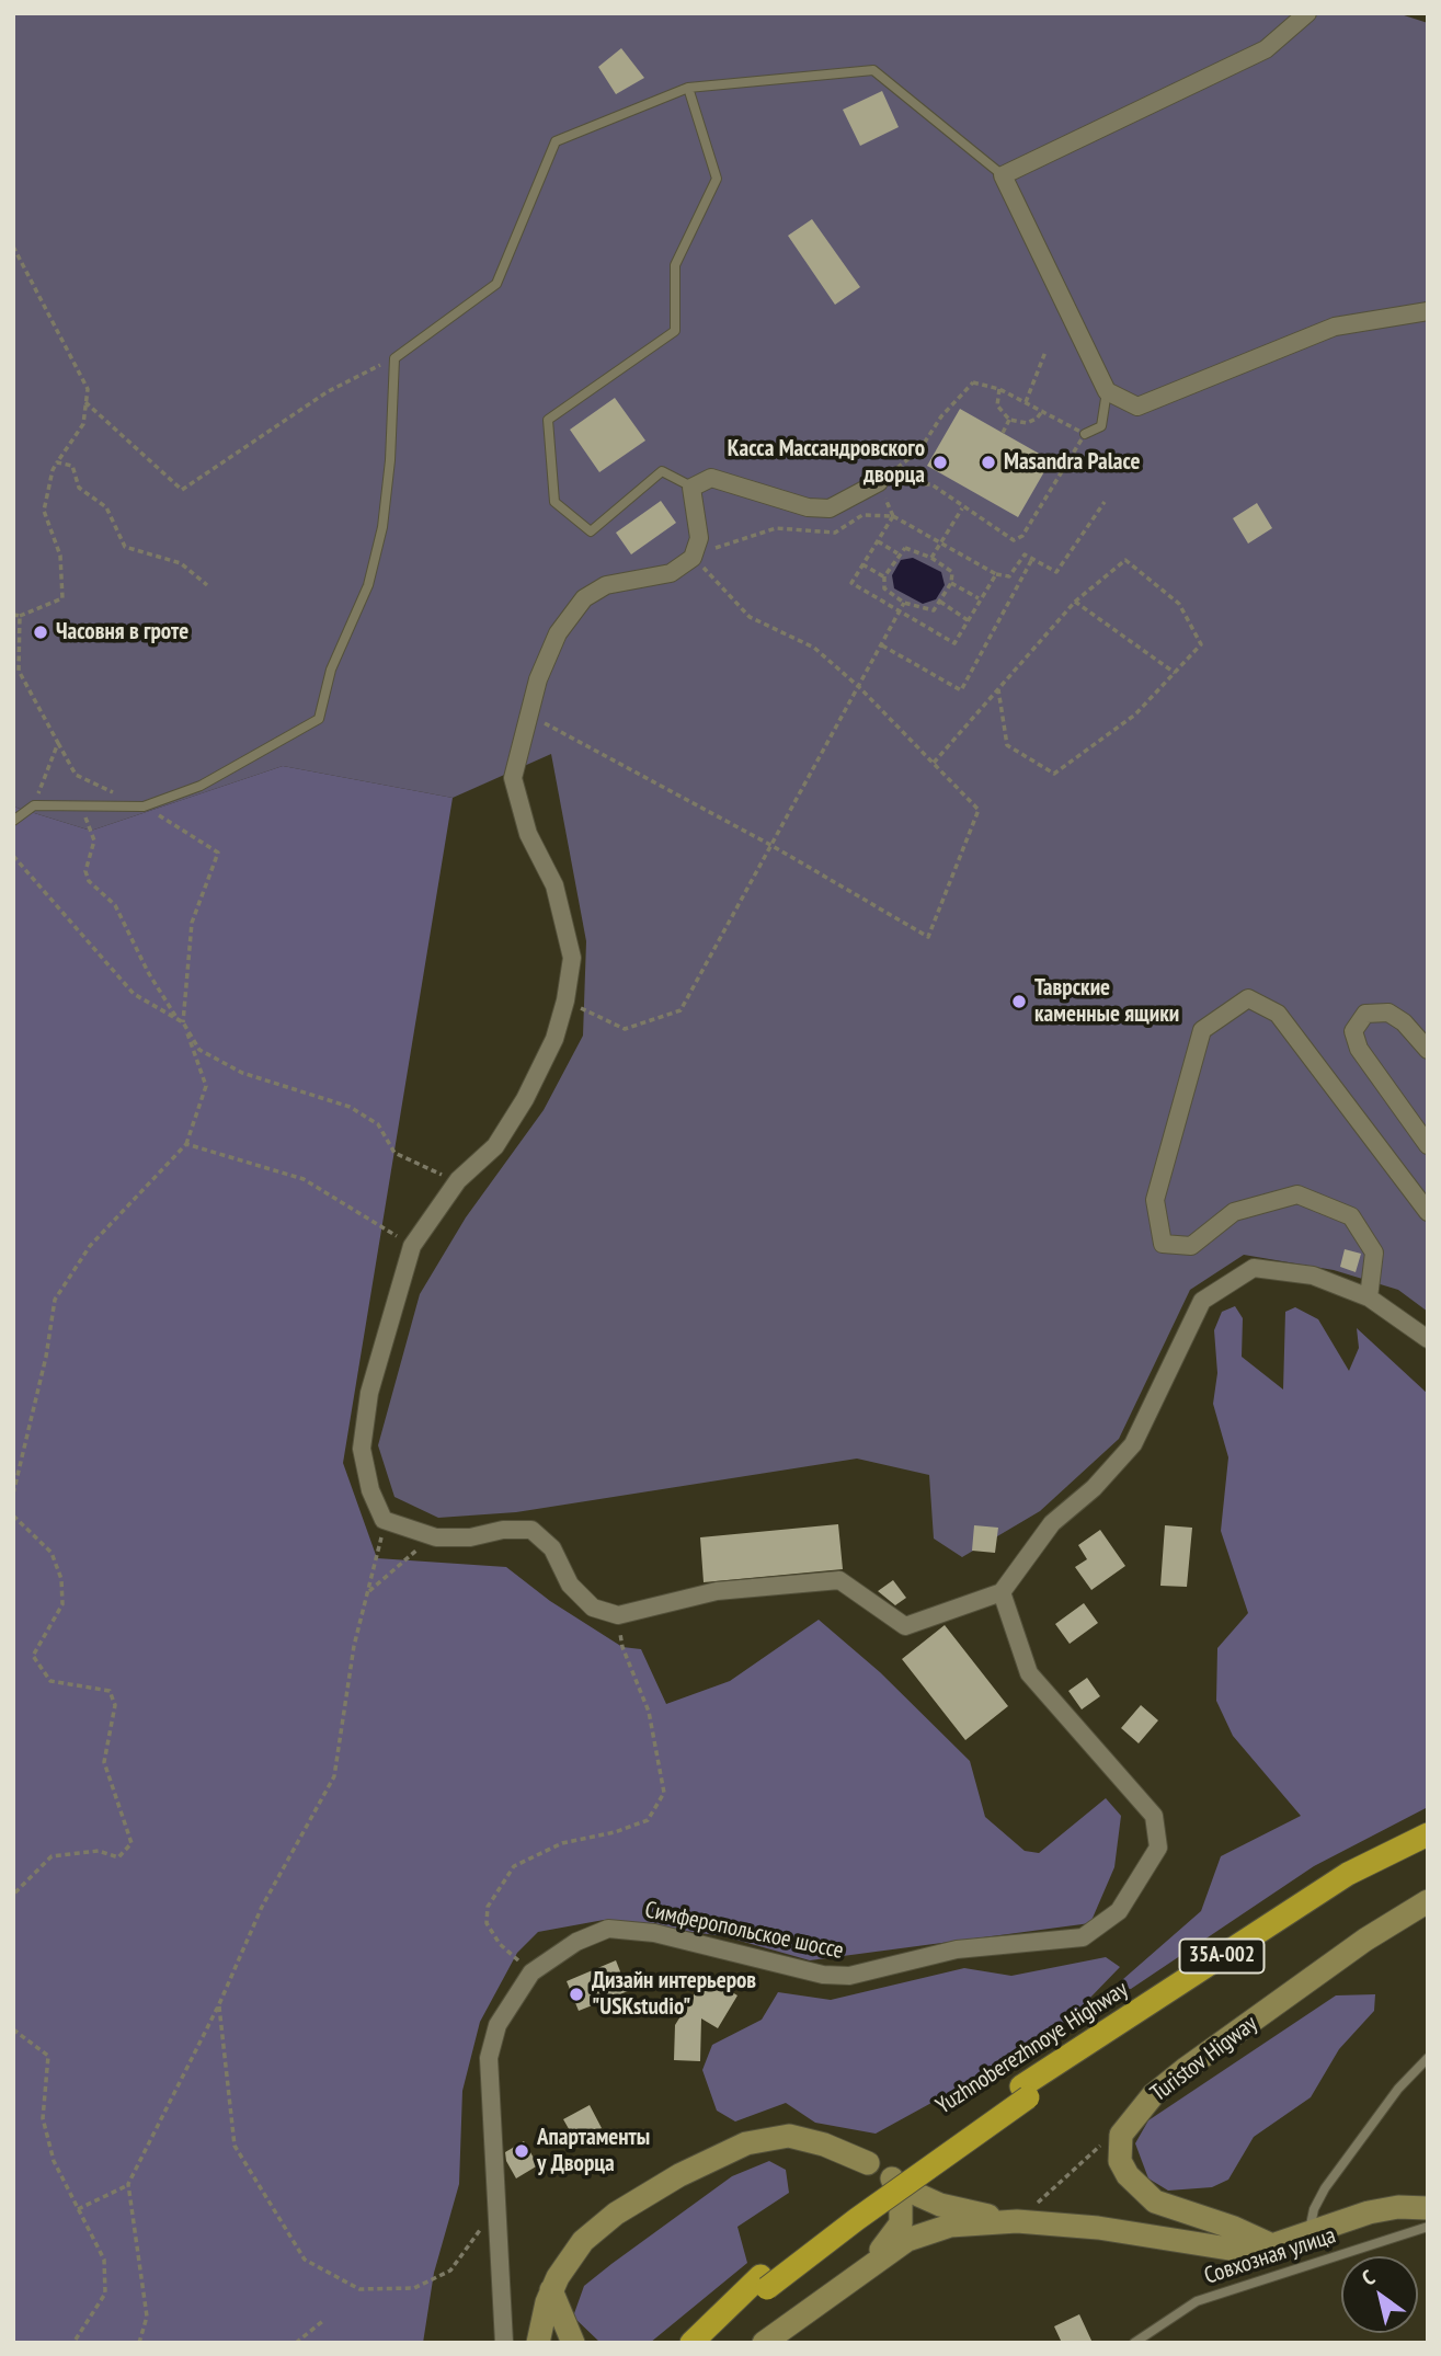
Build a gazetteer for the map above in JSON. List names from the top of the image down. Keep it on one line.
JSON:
{"streets":{"highway":["35А-002","Yuzhnoberezhnoye Highway"],"main road":["Turistov Higway"],"street":["Симферопольское шоссе"],"lane":["Совхозная улица"]},"places":["Касса Массандровского дворца","Masandra Palace","Часовня в гроте","Таврские каменные ящики","Дизайн интерьеров \"USKstudio\"","Апартаменты у Дворца"],"north":"top left"}
